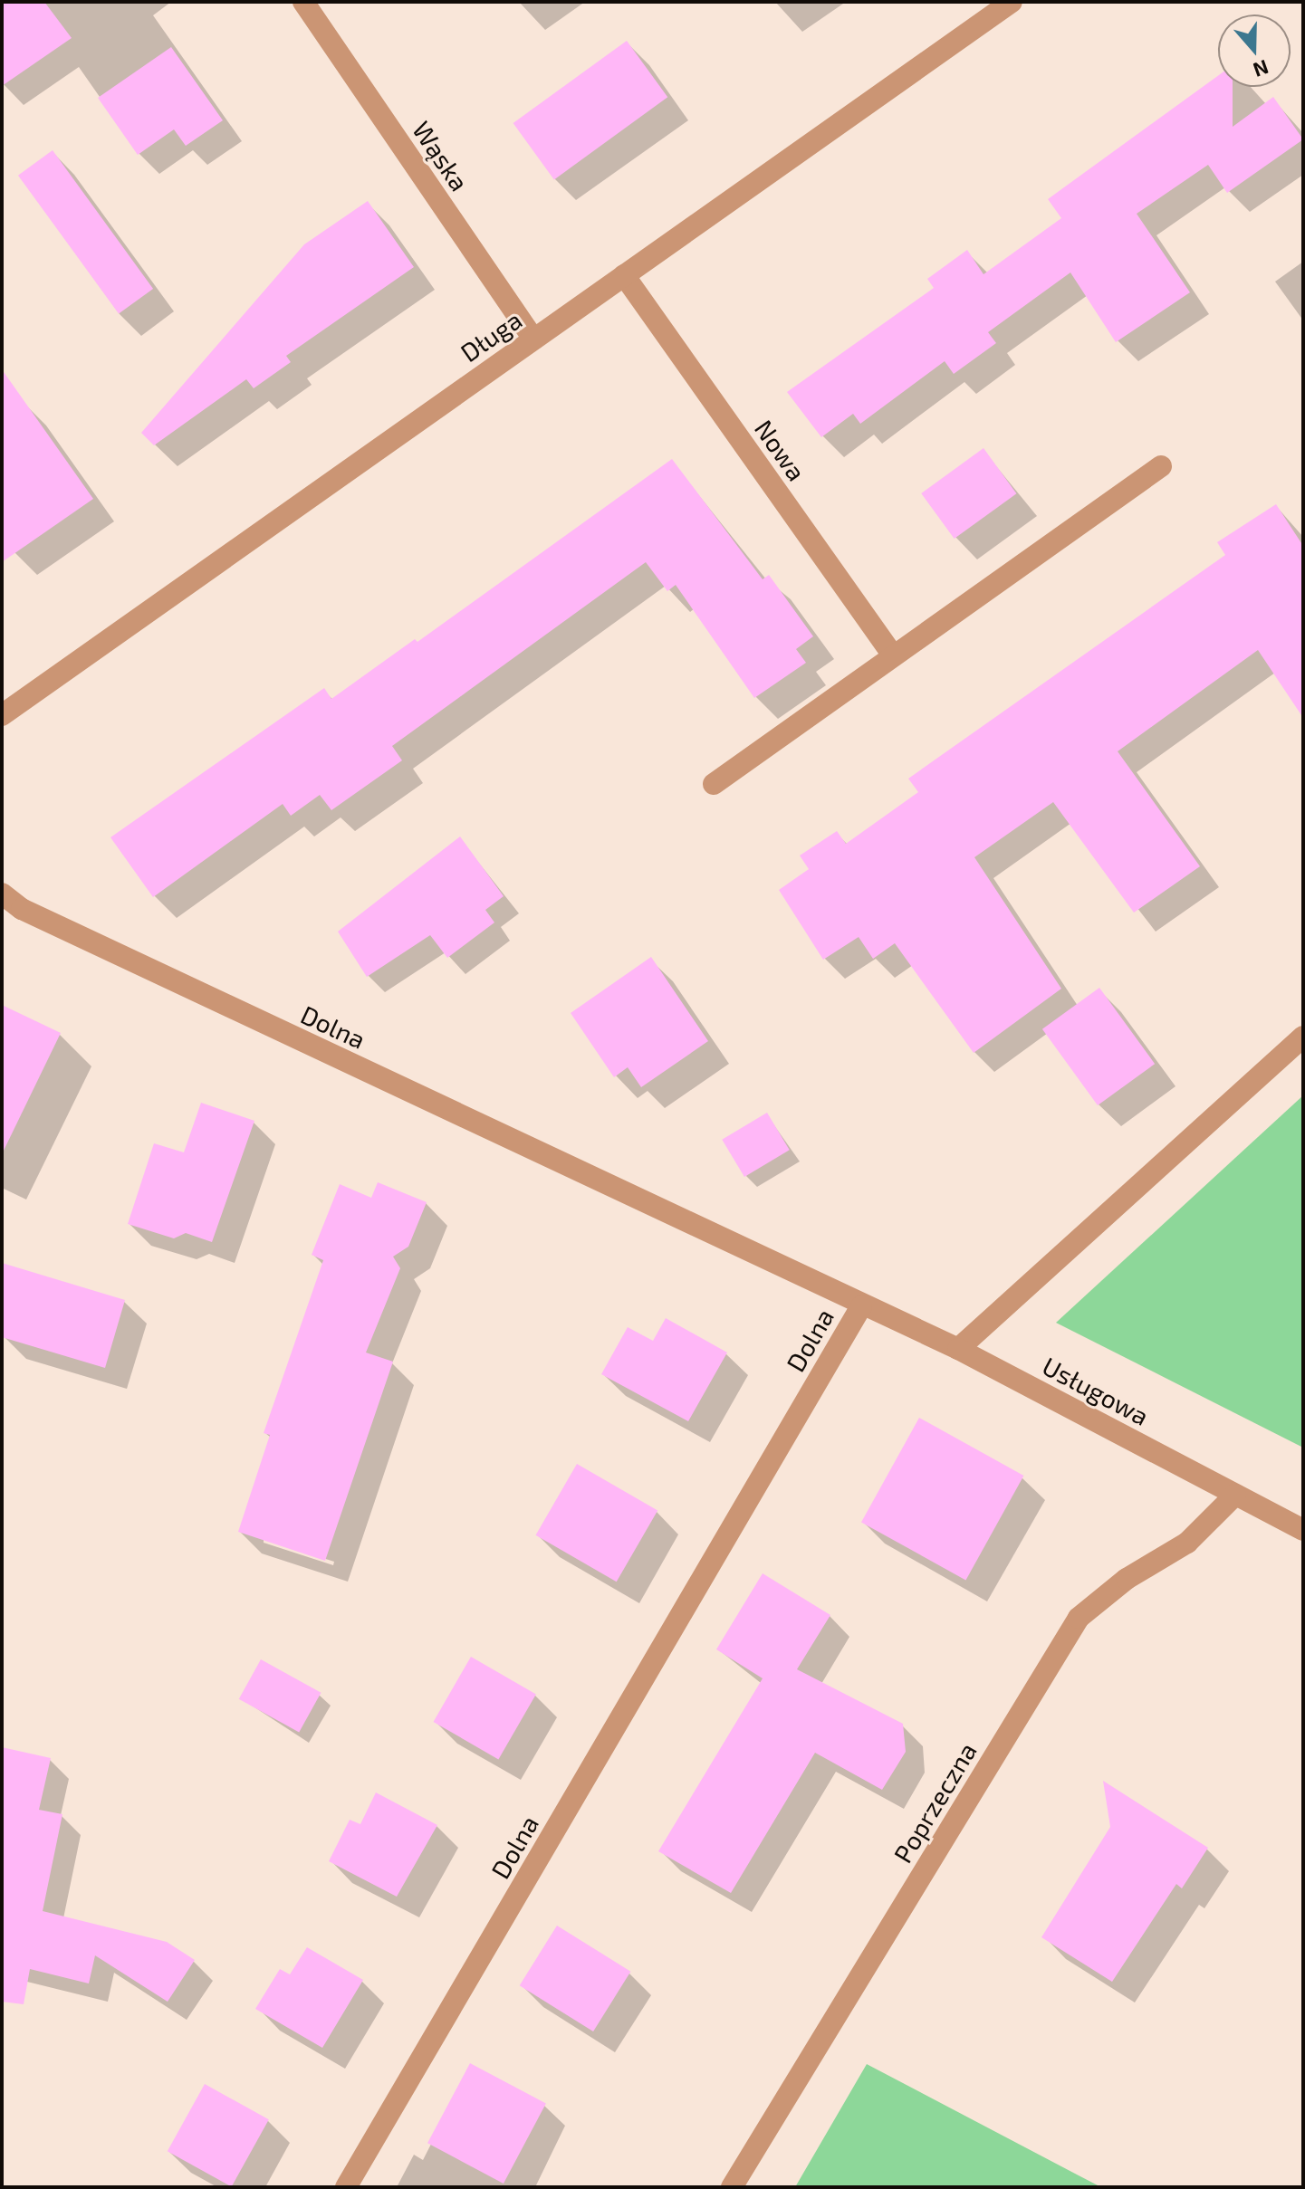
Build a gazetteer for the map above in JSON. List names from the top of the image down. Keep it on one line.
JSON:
{"streets":{"street":["Wąska","Długa","Nowa","Dolna","Usługowa","Poprzeczna"]},"crossings":[["Wąska","Długa"],["Długa","Nowa"],["Dolna","Usługowa"],["Usługowa","Poprzeczna"]],"north":"bottom"}
